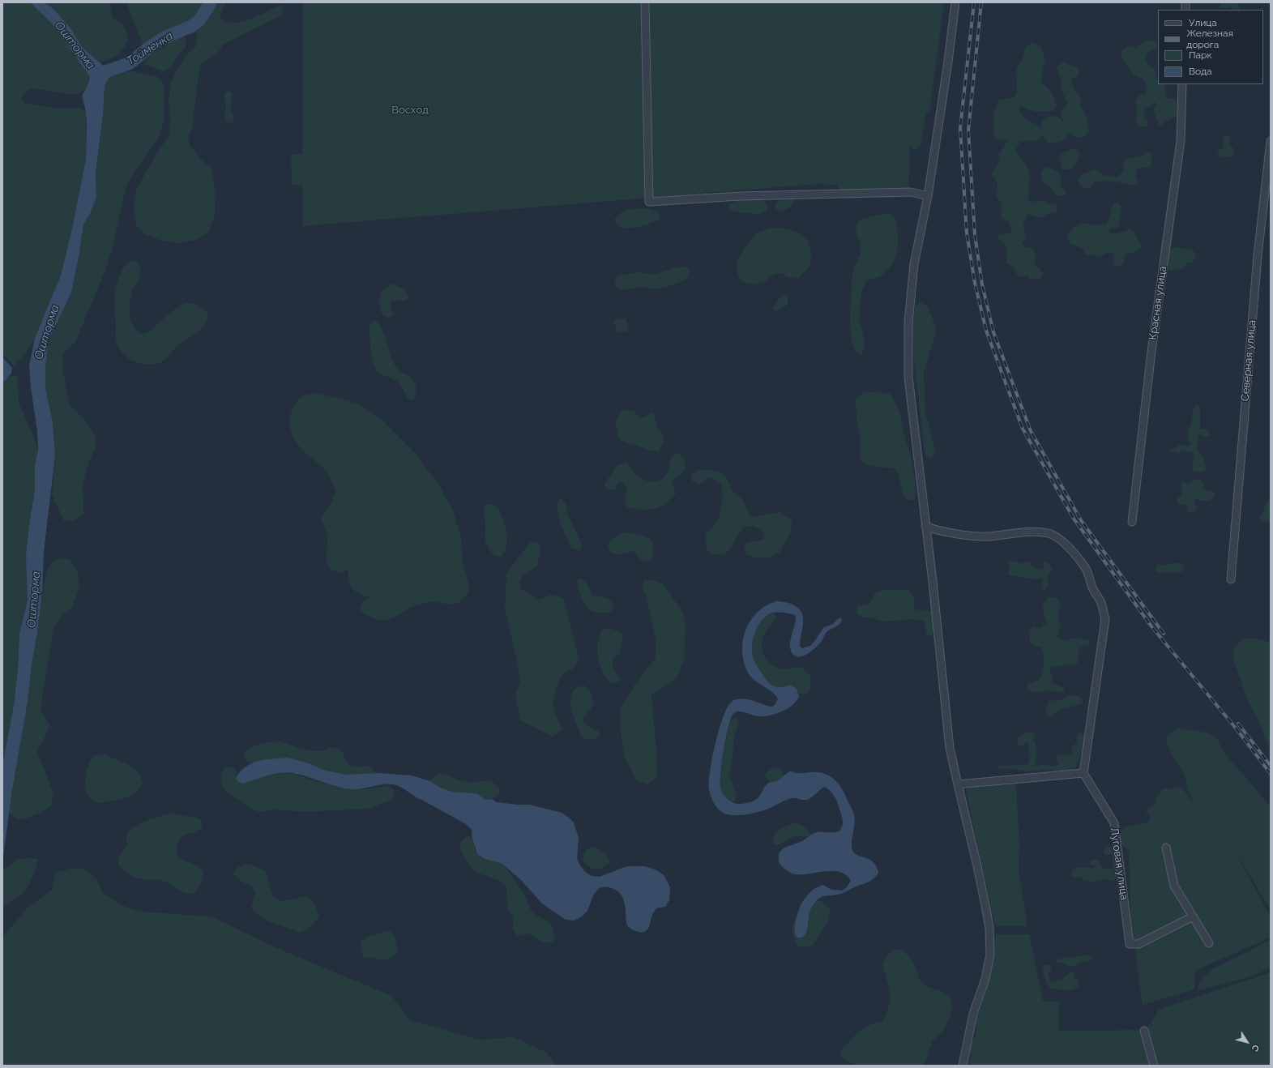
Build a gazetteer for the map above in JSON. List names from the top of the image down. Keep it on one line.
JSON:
{"streets":{"street":["Красная улица","Северная улица","Луговая улица"]},"water":["Ошторма","Тойменка"],"parks":["Восход"],"legend":["Улица","Железная дорога","Парк","Вода"],"north":"bottom right"}
